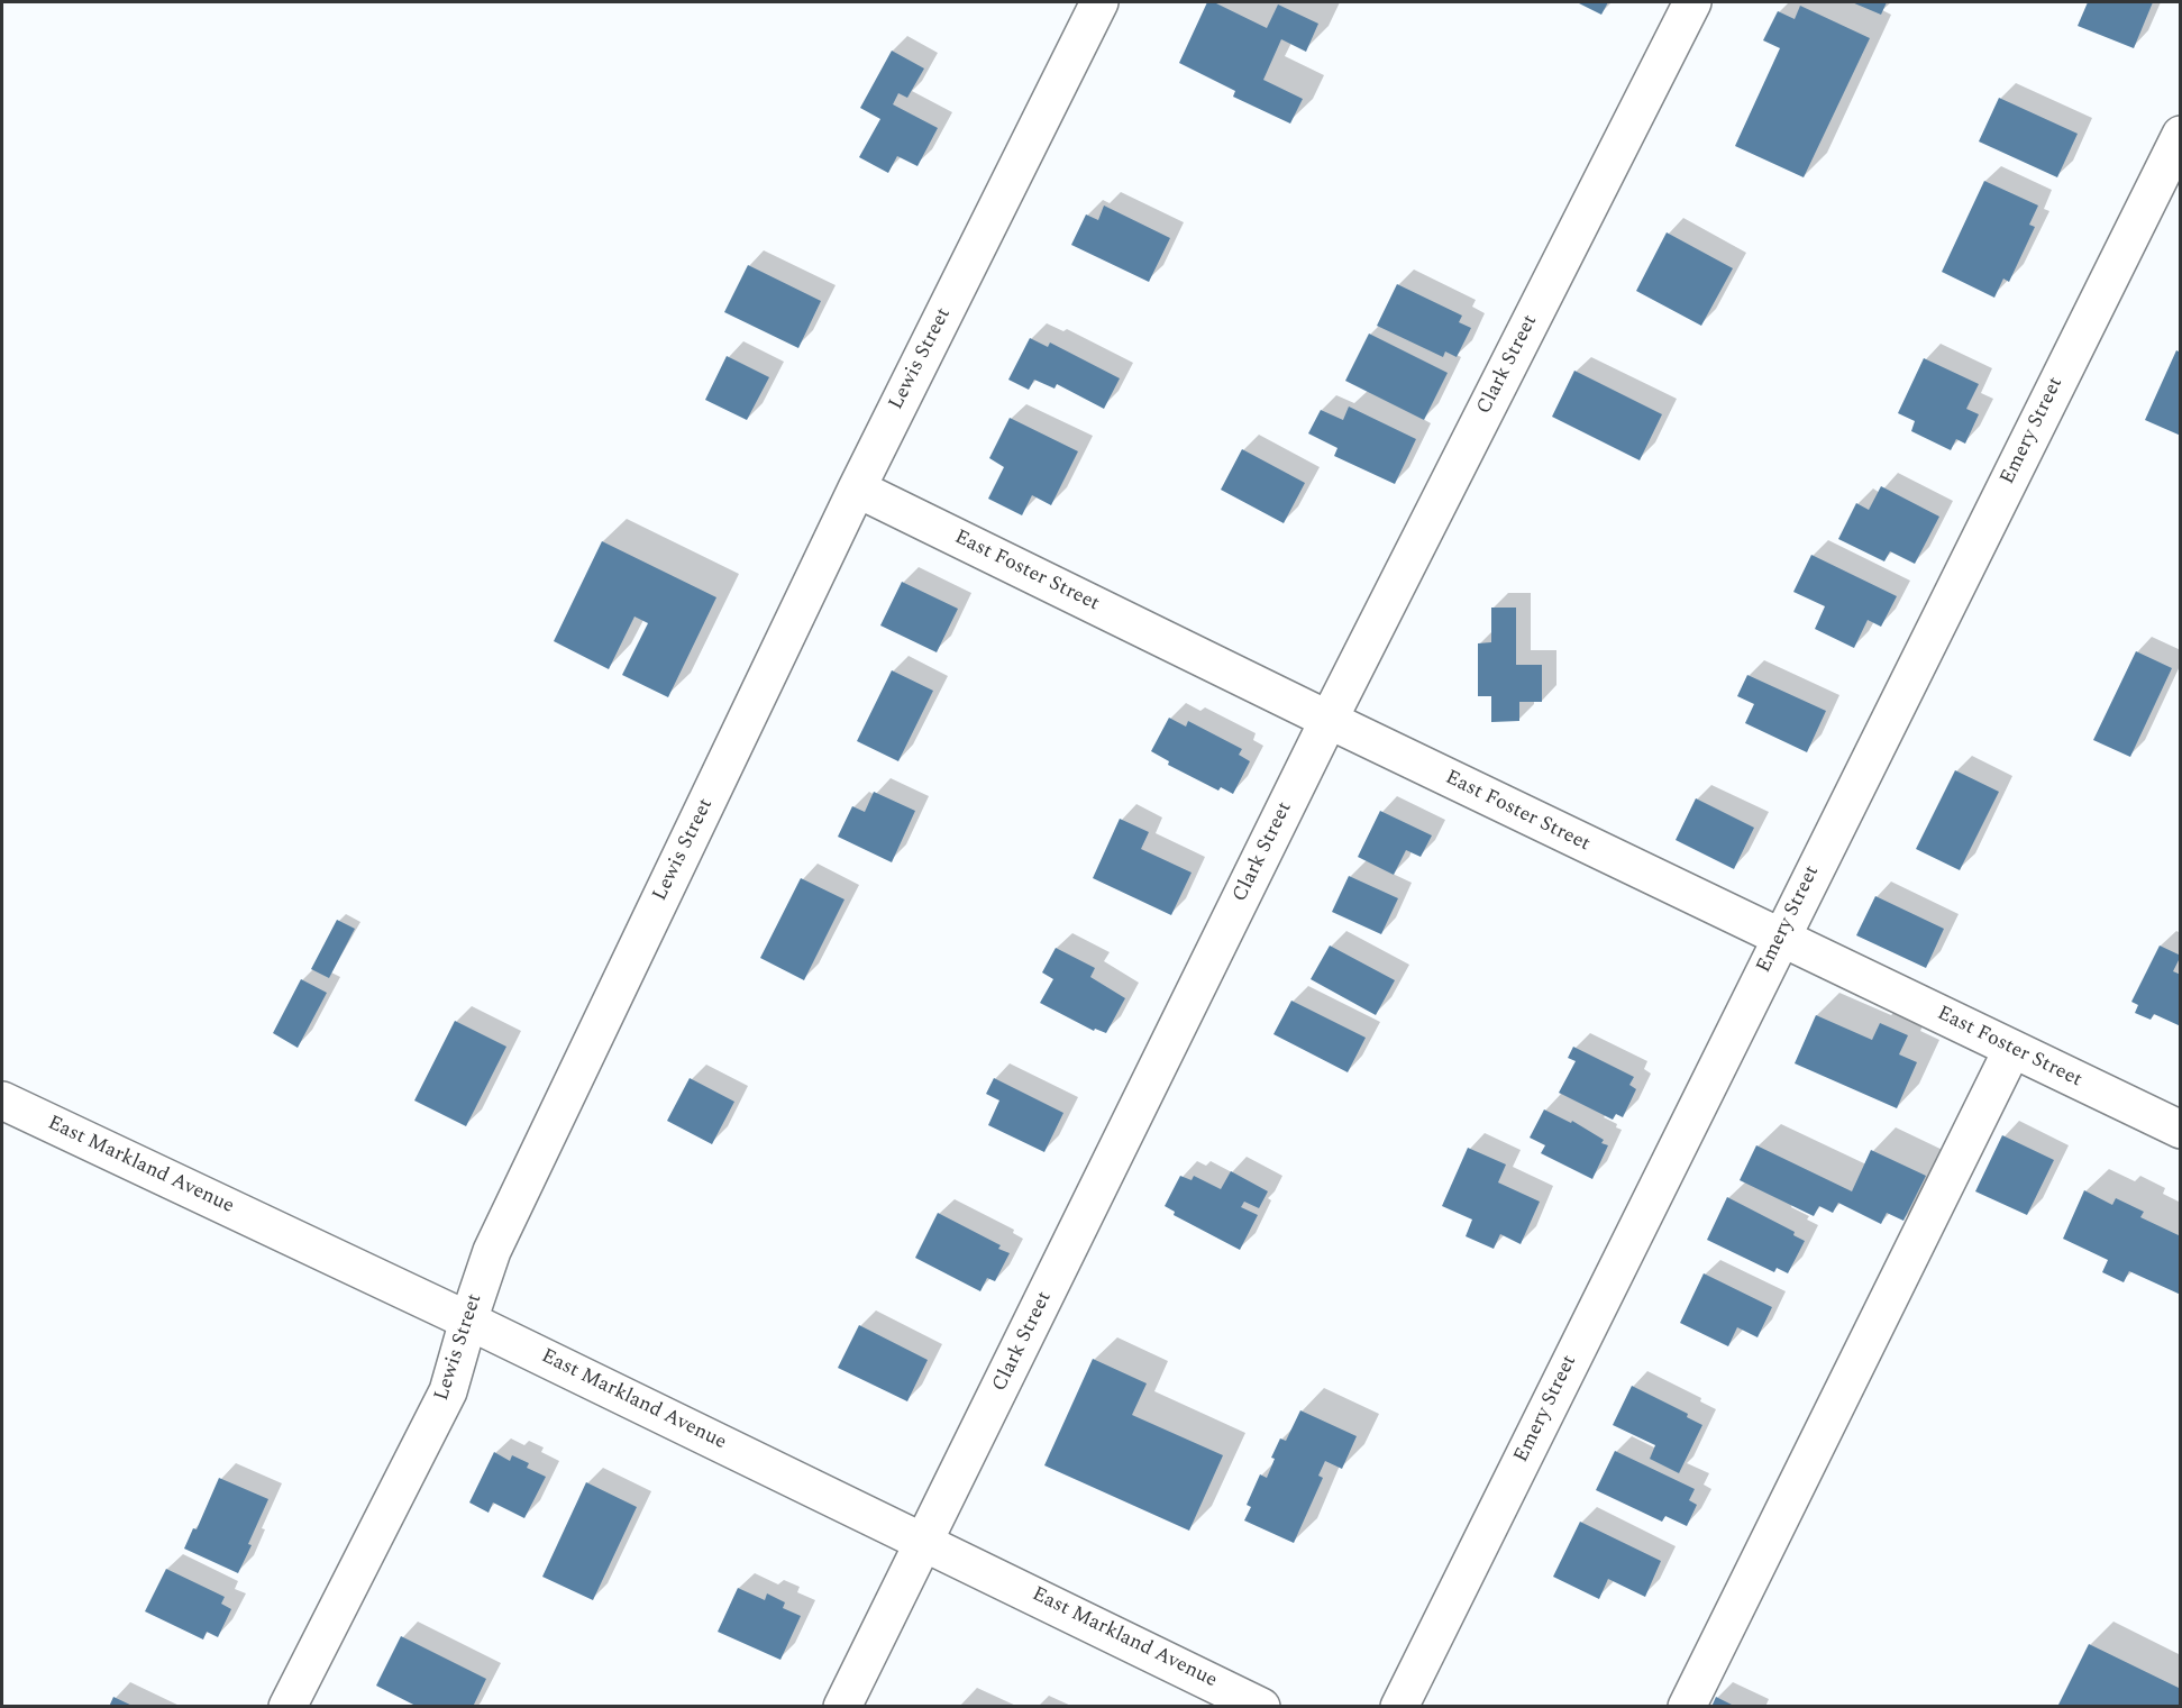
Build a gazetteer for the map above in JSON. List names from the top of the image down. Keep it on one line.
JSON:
{"streets":{"street":["Lewis Street","Clark Street","Emery Street","East Foster Street","East Markland Avenue"]},"crossings":[["Lewis Street","East Foster Street"],["Lewis Street","East Markland Avenue"],["Clark Street","East Foster Street"],["Clark Street","East Markland Avenue"],["Emery Street","East Foster Street"]]}
